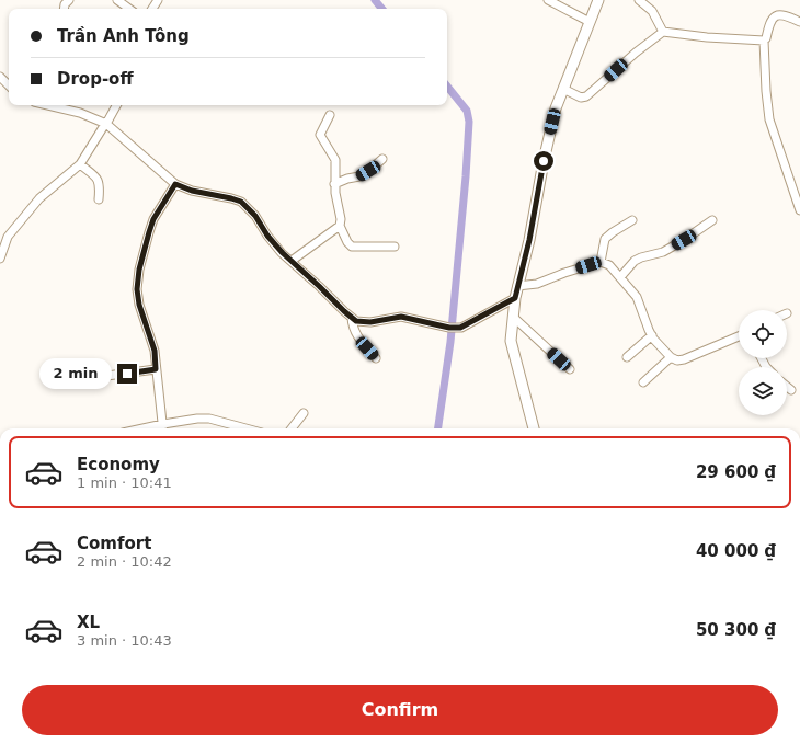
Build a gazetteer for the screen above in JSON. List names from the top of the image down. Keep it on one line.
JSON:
{"page":{"banner":["Trần Anh Tông","Drop-off"],"bubble":"2 min","list":[{"name":"Economy","note":"1 min · 10:41","value":"29 600 ₫"},{"name":"Comfort","note":"2 min · 10:42","value":"40 000 ₫"},{"name":"XL","note":"3 min · 10:43","value":"50 300 ₫"}],"buttons":"Confirm"}}
